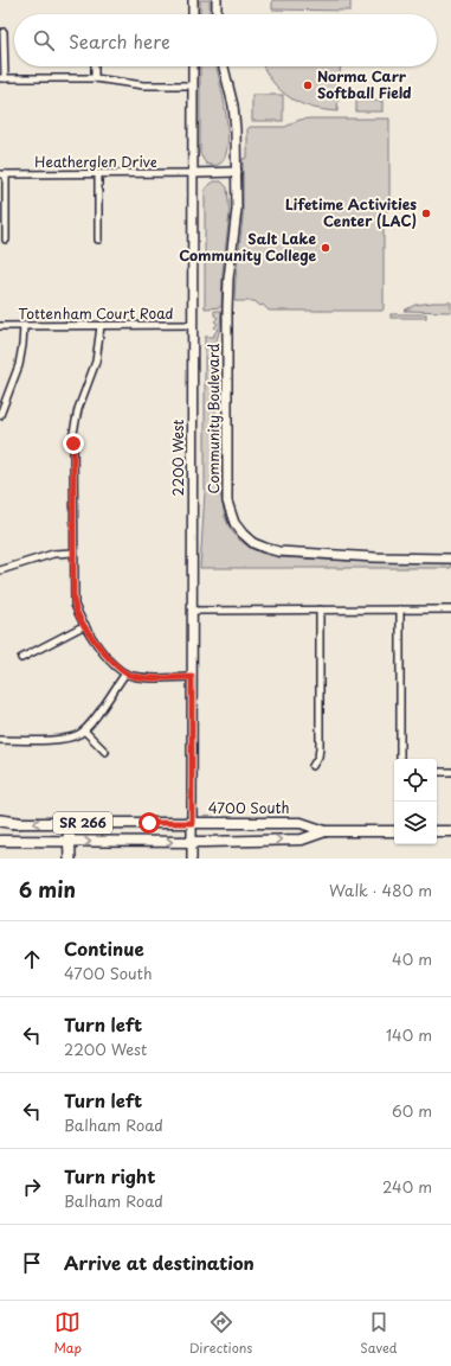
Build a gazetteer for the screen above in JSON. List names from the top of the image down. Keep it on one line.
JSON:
{"streets":{"main road":["4700 South","SR 266"],"street":["Heatherglen Drive","Tottenham Court Road","Community Boulevard","2200 West"]},"crossings":[["Heatherglen Drive","2200 West"],["Tottenham Court Road","2200 West"],["2200 West","4700 South"]],"places":["Norma Carr Softball Field","Lifetime Activities Center (LAC)","Salt Lake Community College"],"page":{"search":"Search here","heading":["6 min","Walk · 480 m"],"list":[["Continue","4700 South","40 m"],["Turn left","2200 West","140 m"],["Turn left","Balham Road","60 m"],["Turn right","Balham Road","240 m"],"Arrive at destination"],"nav":["Map","Directions","Saved"]}}
